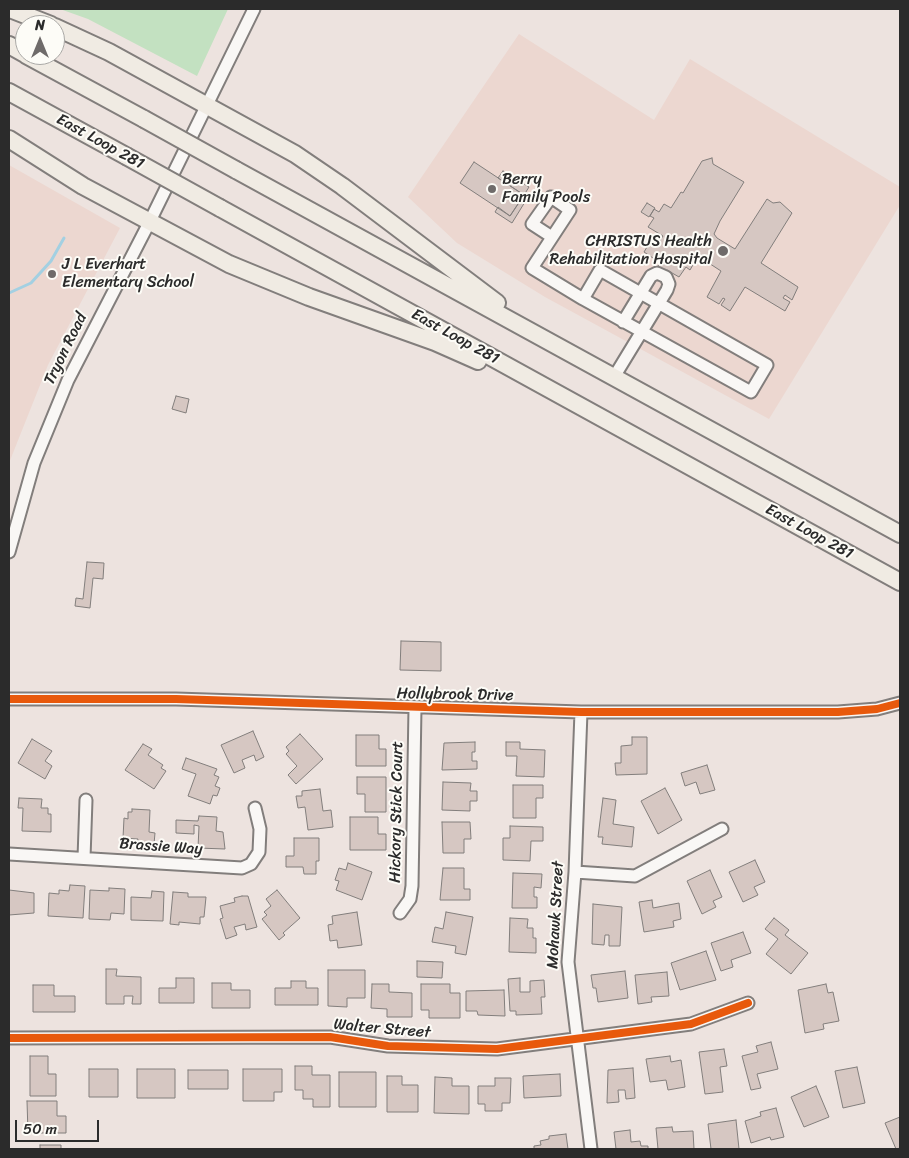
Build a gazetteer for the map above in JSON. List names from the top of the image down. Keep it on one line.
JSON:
{"streets":{"highway":["East Loop 281"],"street":["Tryon Road","Hollybrook Drive","Hickory Stick Court","Brassie Way","Mohawk Street","Walter Street"]},"crossings":[["Hollybrook Drive","Hickory Stick Court"],["Hollybrook Drive","Mohawk Street"],["Mohawk Street","Walter Street"]],"places":["Berry Family Pools","CHRISTUS Health Rehabilitation Hospital","J L Everhart Elementary School"],"scale_bar":"50 m","north":"top"}
